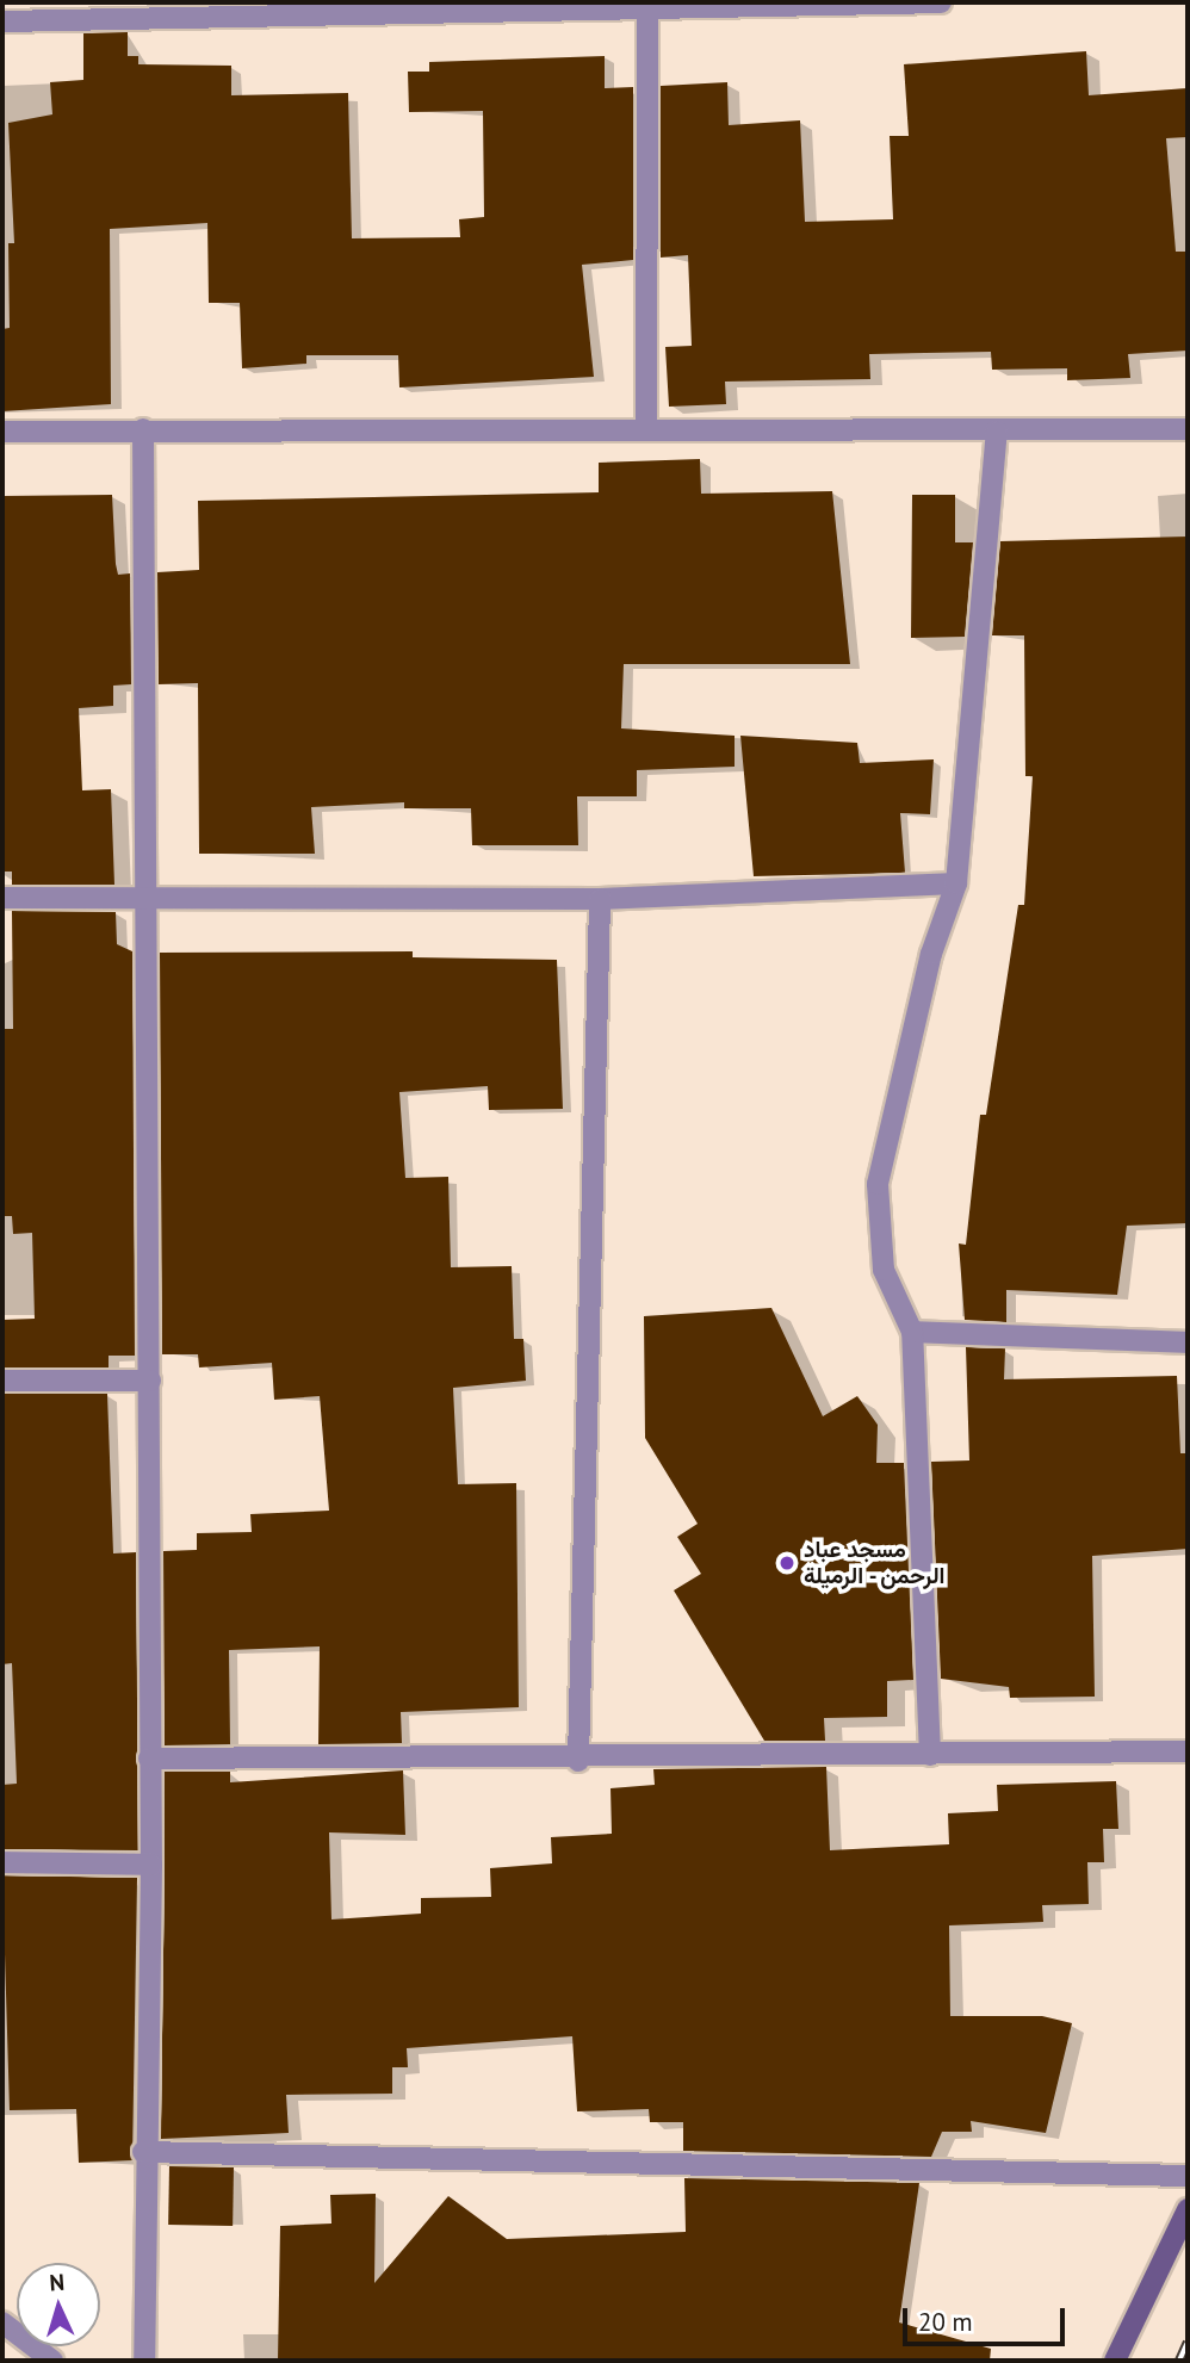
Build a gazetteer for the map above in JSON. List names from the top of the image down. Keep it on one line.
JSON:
{"places":["مسجد عباد الرحمن - الرميلة"],"scale_bar":"20 m","north":"top"}
